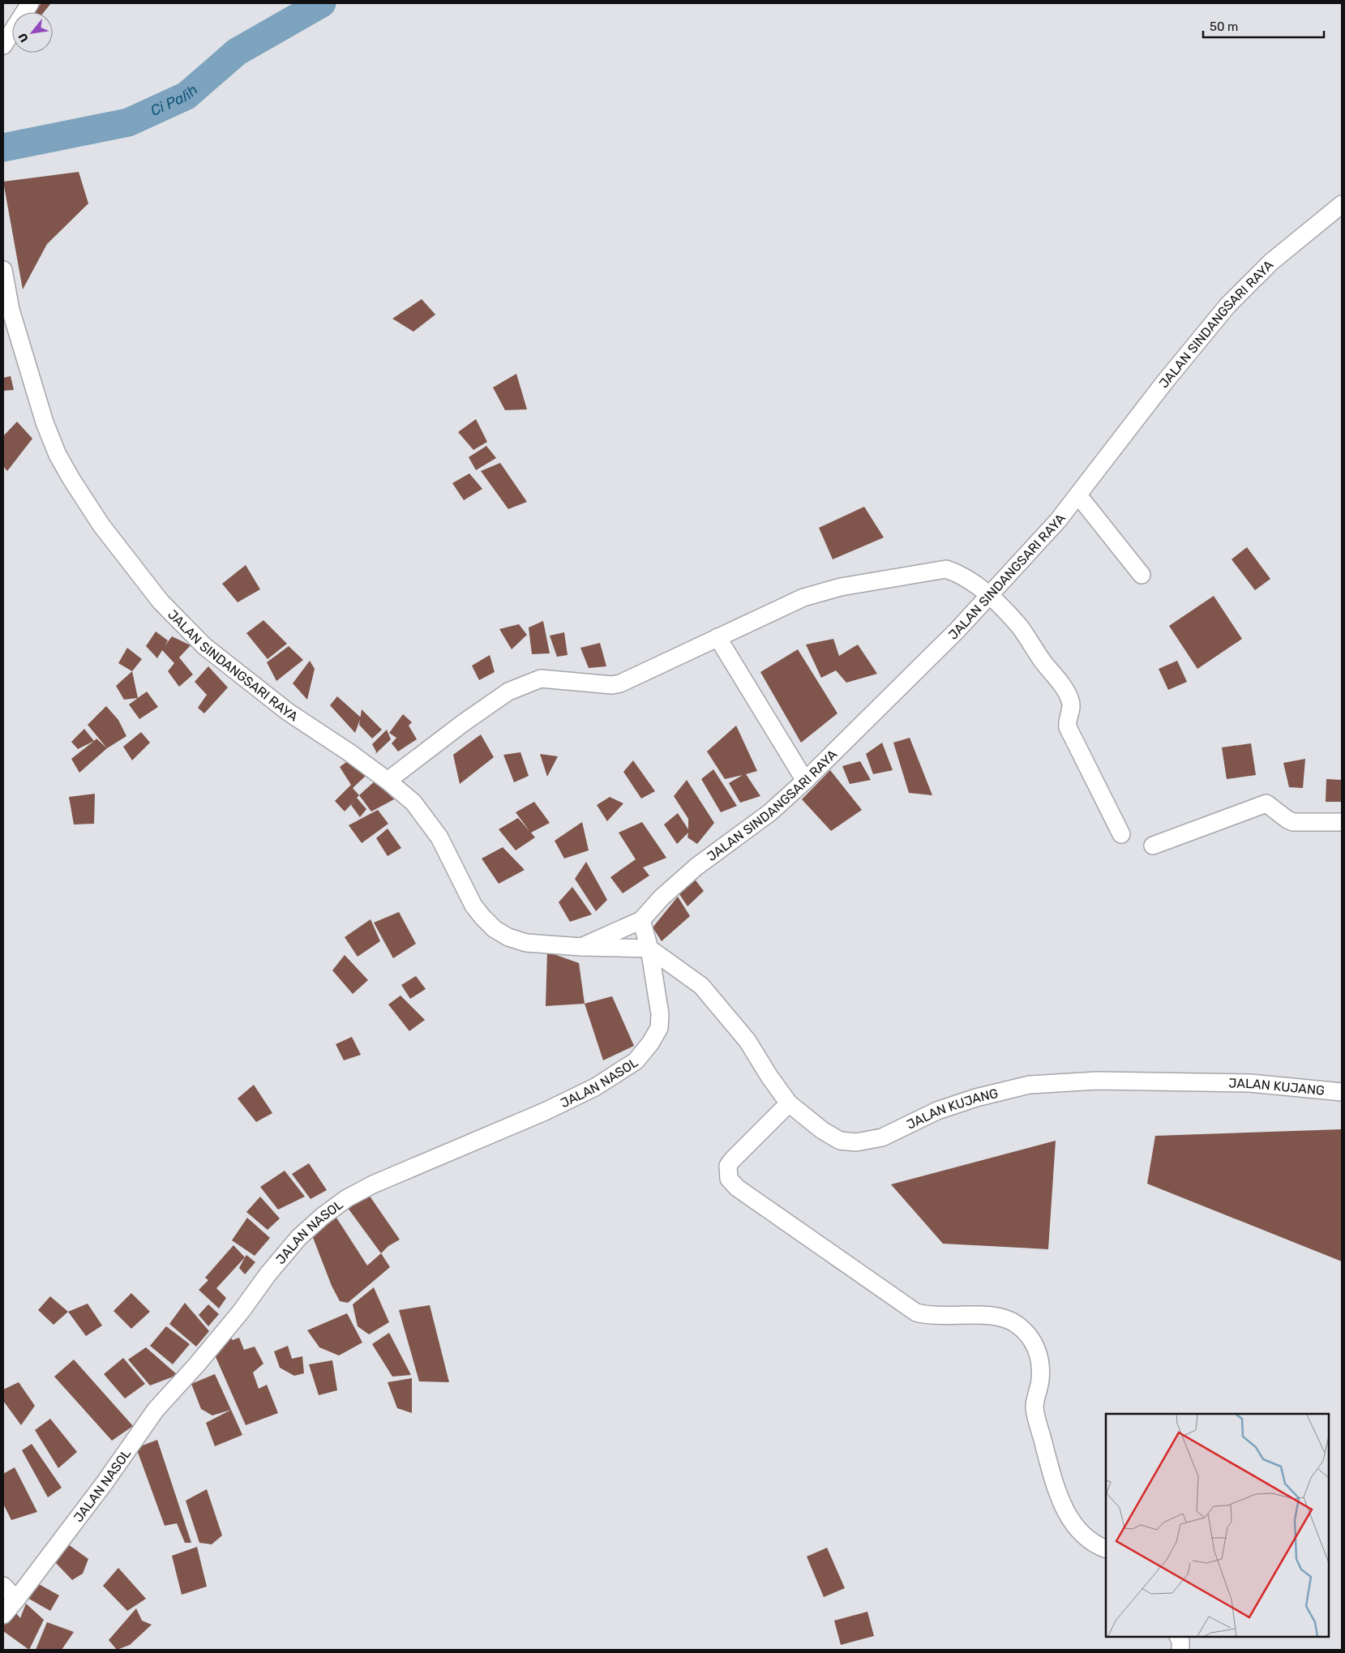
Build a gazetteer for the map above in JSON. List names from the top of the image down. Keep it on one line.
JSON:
{"streets":{"street":["JALAN SINDANGSARI RAYA","JALAN NASOL","JALAN KUJANG"]},"crossings":[["JALAN SINDANGSARI RAYA","JALAN NASOL"],["JALAN SINDANGSARI RAYA","JALAN KUJANG"],["JALAN NASOL","JALAN KUJANG"]],"water":["Ci Palih"],"scale_bar":"50 m","north":"bottom left"}
